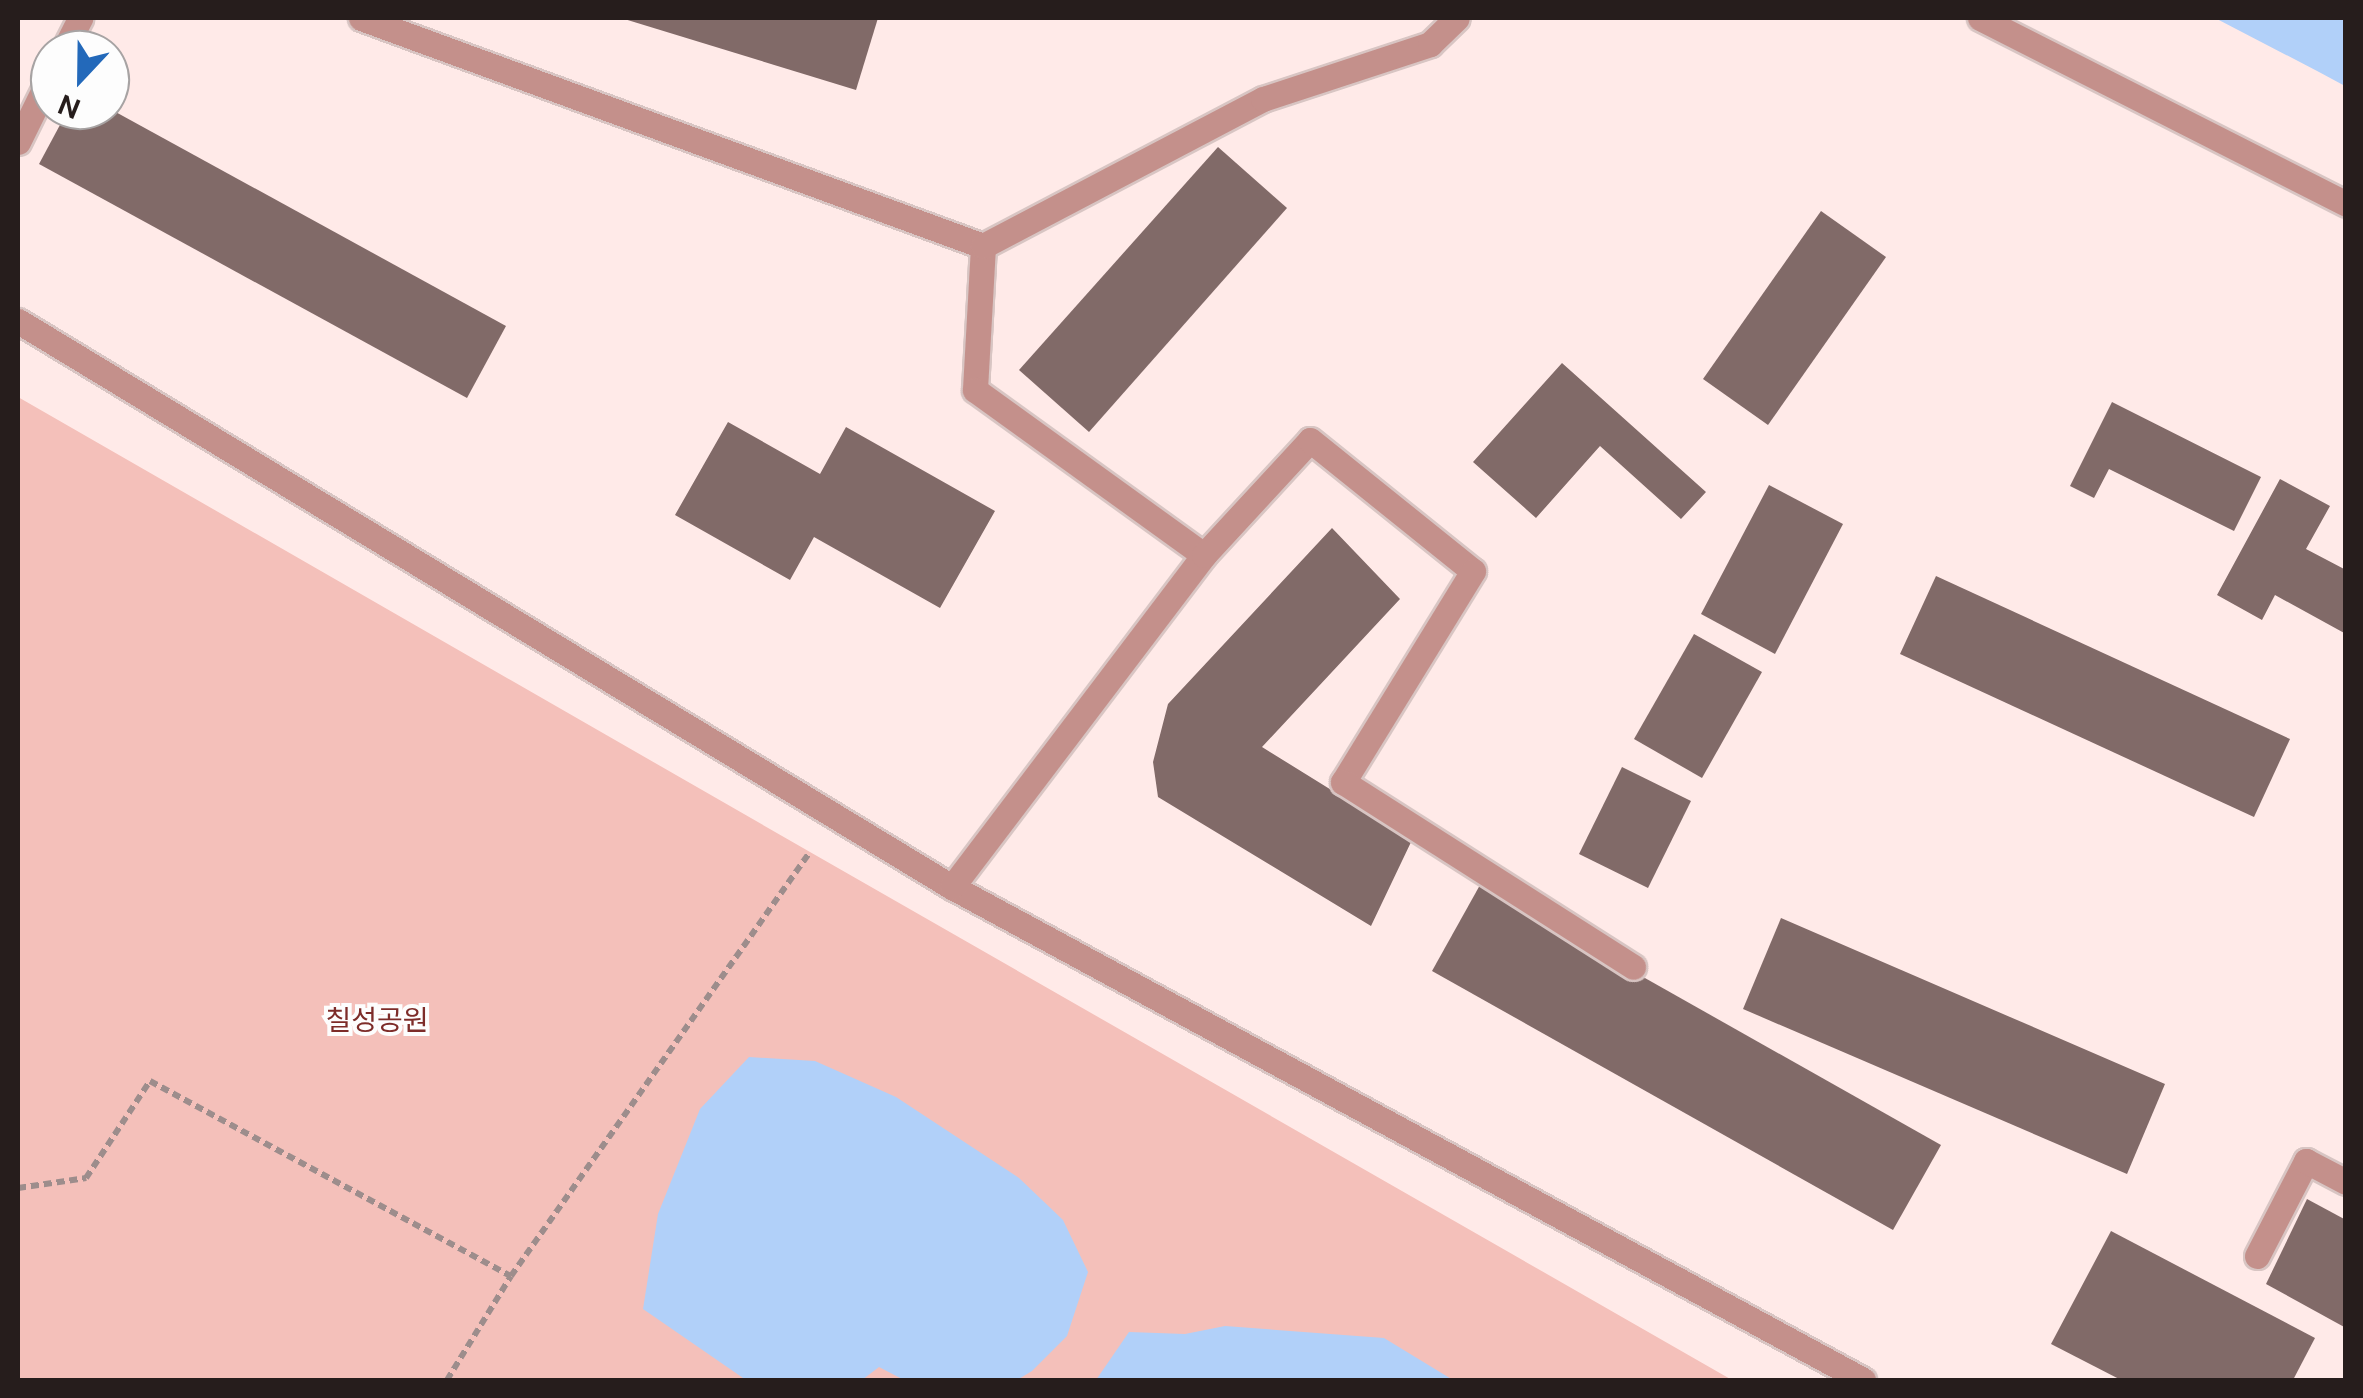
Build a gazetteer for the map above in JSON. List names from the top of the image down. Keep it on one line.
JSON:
{"parks":["칠성공원"],"north":"bottom"}
